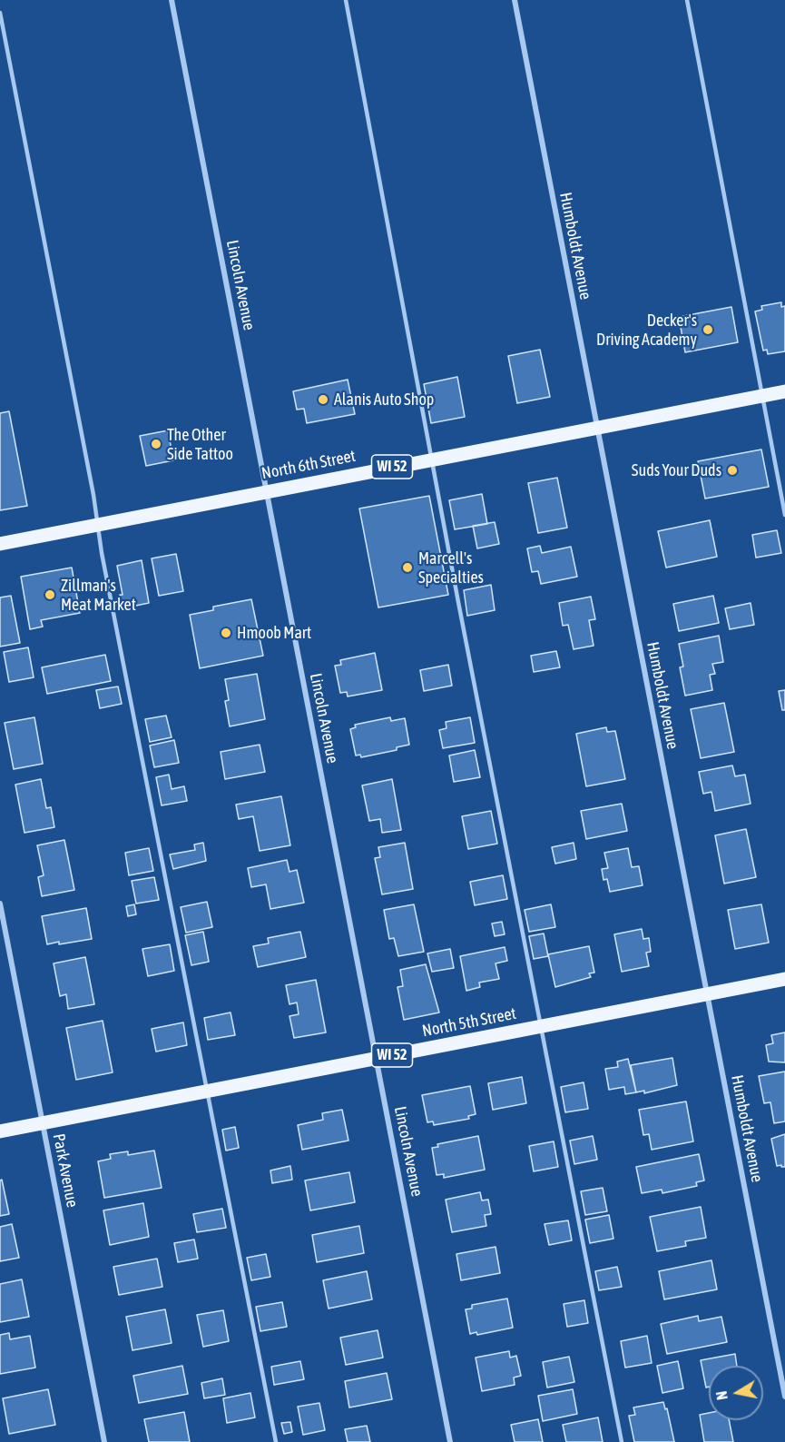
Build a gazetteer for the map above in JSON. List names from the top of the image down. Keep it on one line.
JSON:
{"streets":{"main road":["North 6th Street","WI 52","North 5th Street"],"street":["Humboldt Avenue","Lincoln Avenue","Park Avenue"]},"crossings":[["Humboldt Avenue","North 6th Street"],["Humboldt Avenue","North 5th Street"],["Lincoln Avenue","North 6th Street"],["Lincoln Avenue","North 5th Street"],["North 5th Street","Park Avenue"]],"places":["Decker's Driving Academy","Alanis Auto Shop","The Other Side Tattoo","Suds Your Duds","Marcell's Specialties","Zillman's Meat Market","Hmoob Mart"],"north":"left"}
